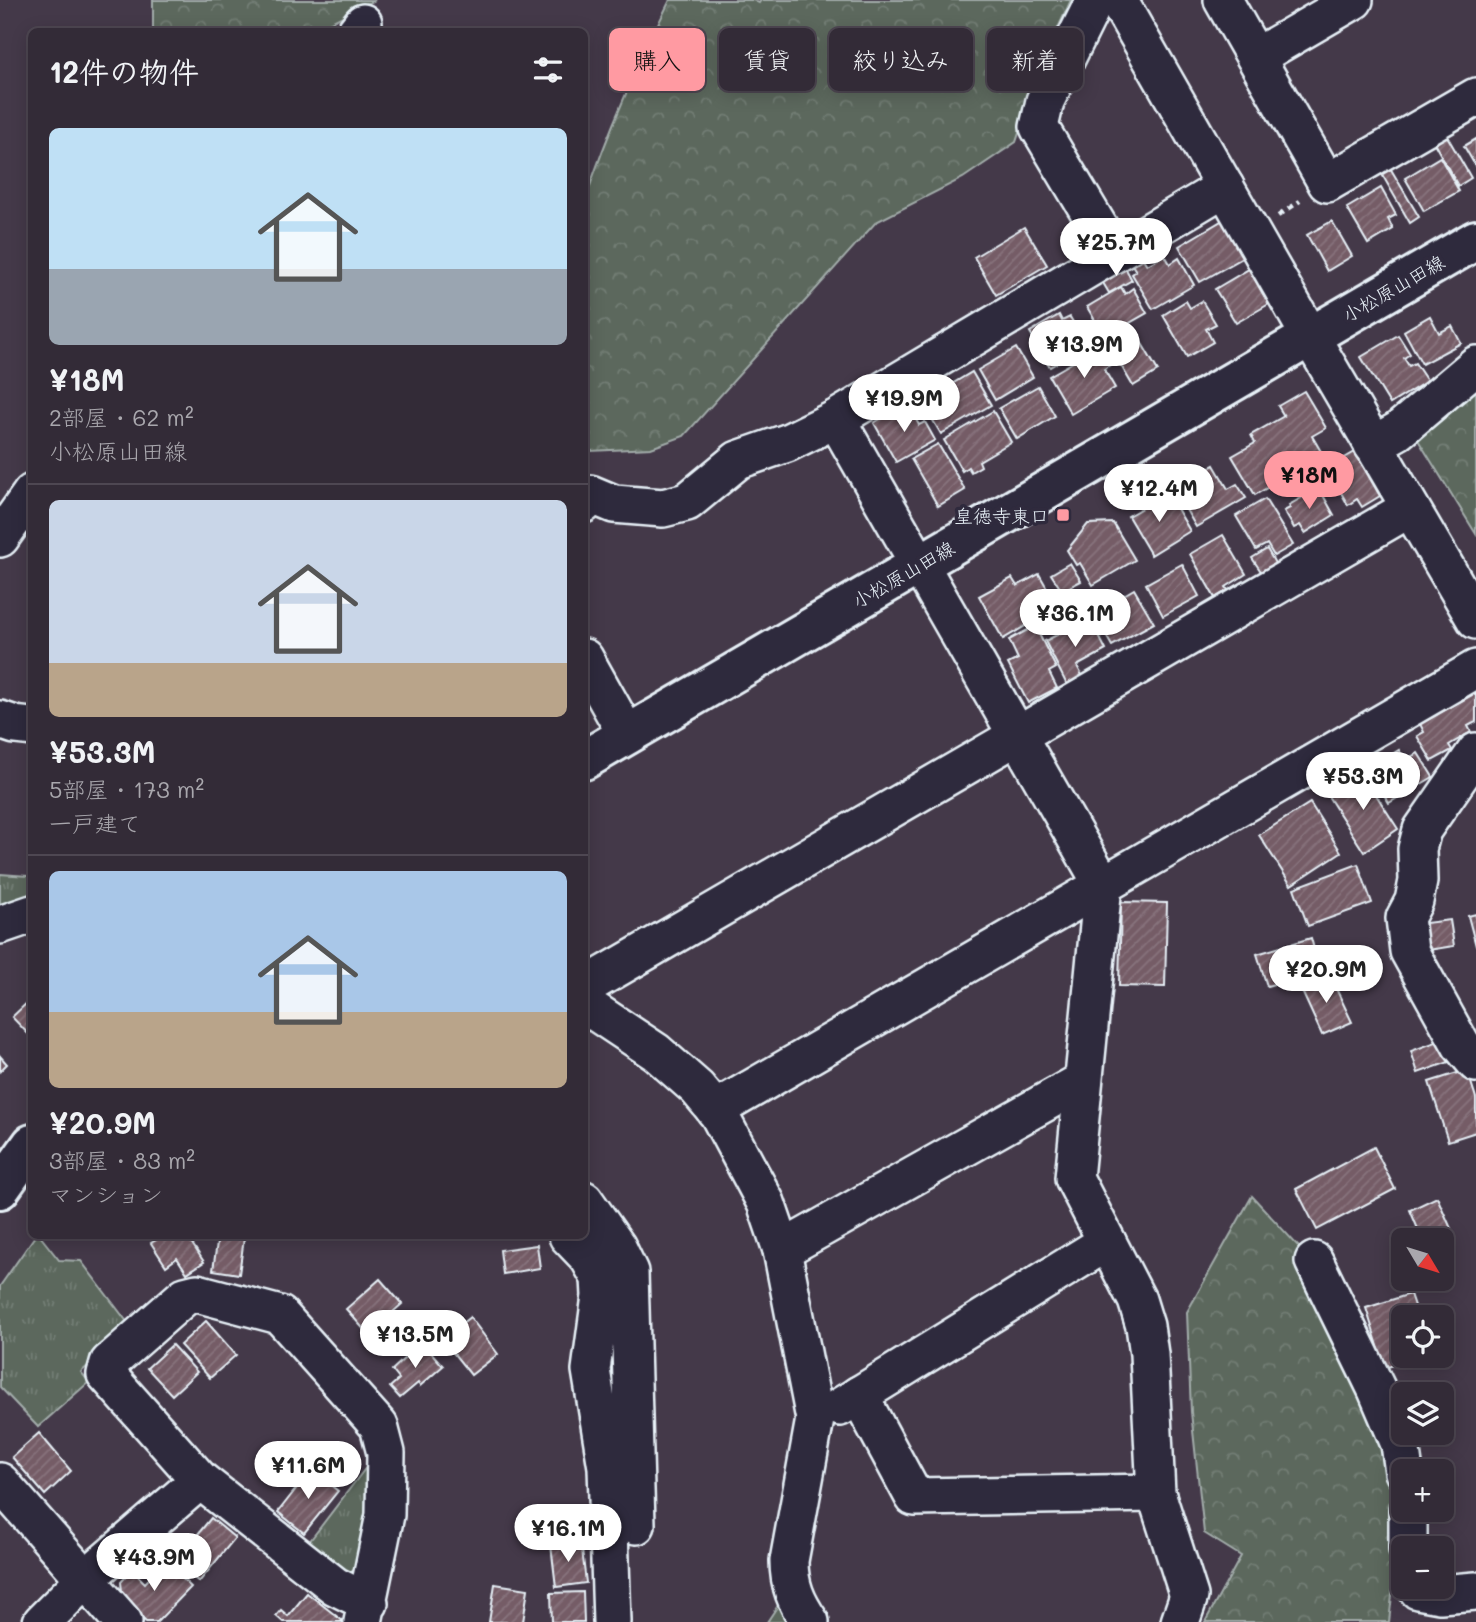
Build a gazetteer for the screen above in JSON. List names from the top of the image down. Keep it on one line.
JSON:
{"streets":{"street":["小松原山田線"]},"places":{"transit":["皇徳寺東口"]},"north":"bottom right","page":{"chip":["購入","賃貸","絞り込み","新着"],"heading":"12件の物件","list":[{"name":"¥18M","note":"2部屋 · 62 m² · 小松原山田線"},{"name":"¥53.3M","note":"5部屋 · 173 m² · 一戸建て"},{"name":"¥20.9M","note":"3部屋 · 83 m² · マンション"}],"price":["¥25.7M","¥13.9M","¥19.9M","¥18M","¥12.4M","¥36.1M","¥53.3M","¥20.9M","¥13.5M","¥11.6M","¥16.1M","¥43.9M"],"map_buttons":["+","−"]}}
